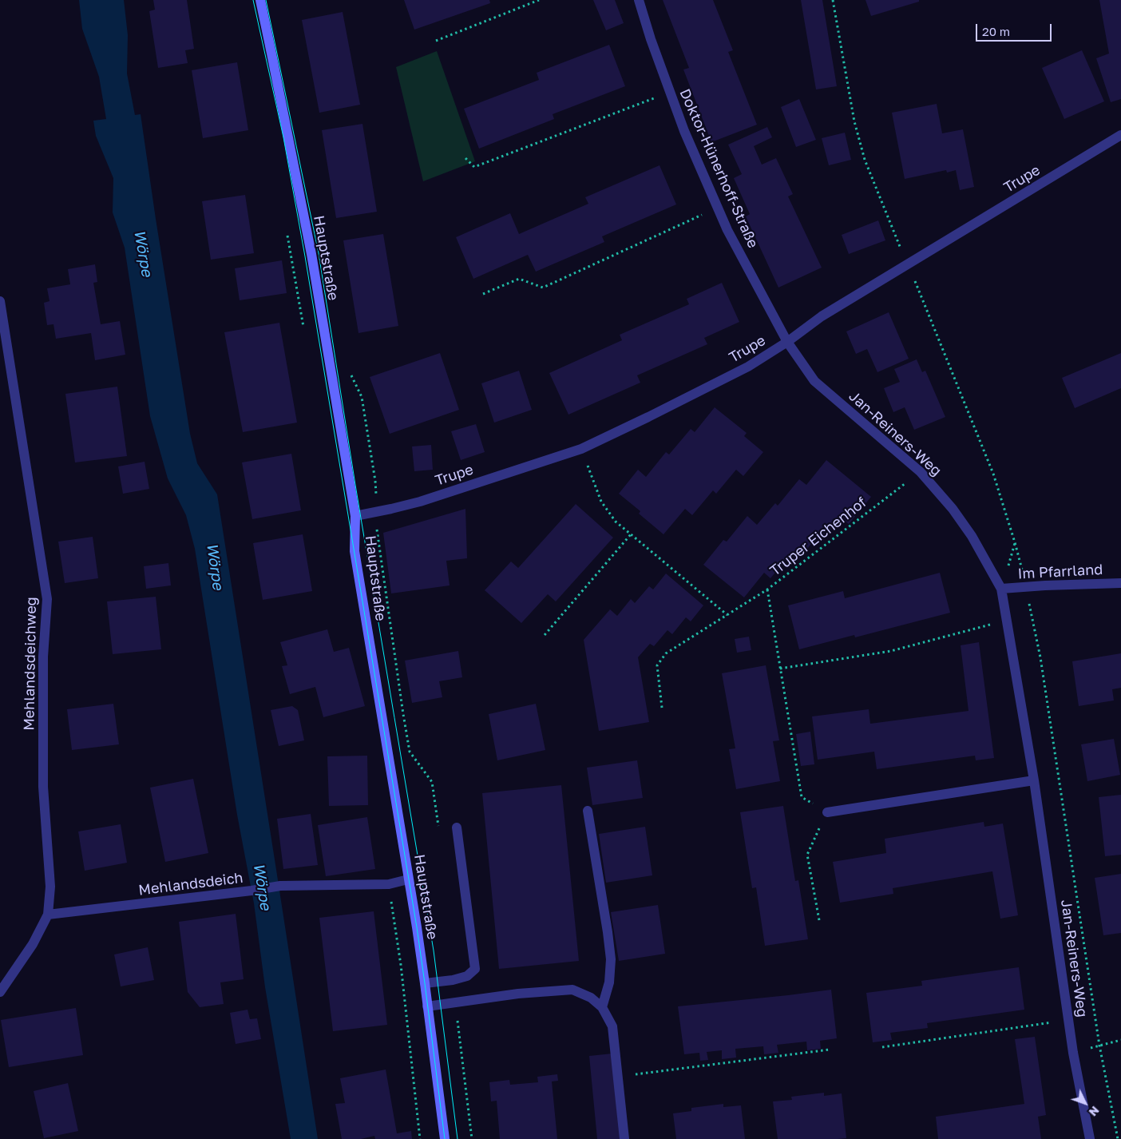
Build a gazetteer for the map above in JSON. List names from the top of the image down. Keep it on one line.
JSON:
{"streets":{"street":["Doktor-Hünerhoff-Straße","Trupe","Hauptstraße","Jan-Reiners-Weg","Im Pfarrland","Mehlandsdeichweg","Mehlandsdeich"],"path":["Truper Eichenhof"]},"crossings":[["Doktor-Hünerhoff-Straße","Trupe"],["Doktor-Hünerhoff-Straße","Jan-Reiners-Weg"],["Trupe","Hauptstraße"],["Trupe","Jan-Reiners-Weg"],["Hauptstraße","Mehlandsdeich"],["Jan-Reiners-Weg","Truper Eichenhof"],["Jan-Reiners-Weg","Im Pfarrland"],["Mehlandsdeichweg","Mehlandsdeich"]],"water":["Wörpe"],"scale_bar":"20 m","north":"bottom right"}
